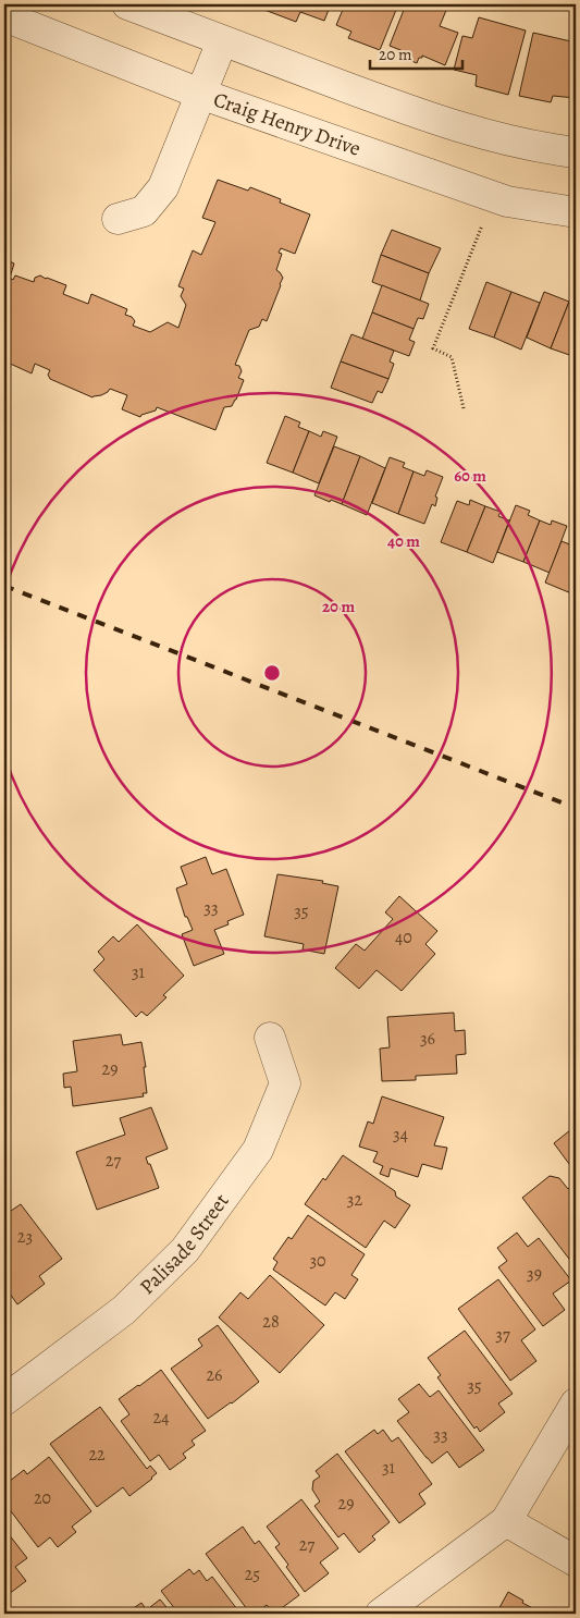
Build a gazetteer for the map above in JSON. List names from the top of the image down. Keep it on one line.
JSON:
{"streets":{"street":["Craig Henry Drive","Palisade Street"]},"house_numbers":["33","35","40","31","36","29","34","27","32","23","30","39","28","37","26","35","24","33","22","31","20","29","27","25"],"scale_bar":"20 m","rings":["60 m","40 m","20 m"]}
